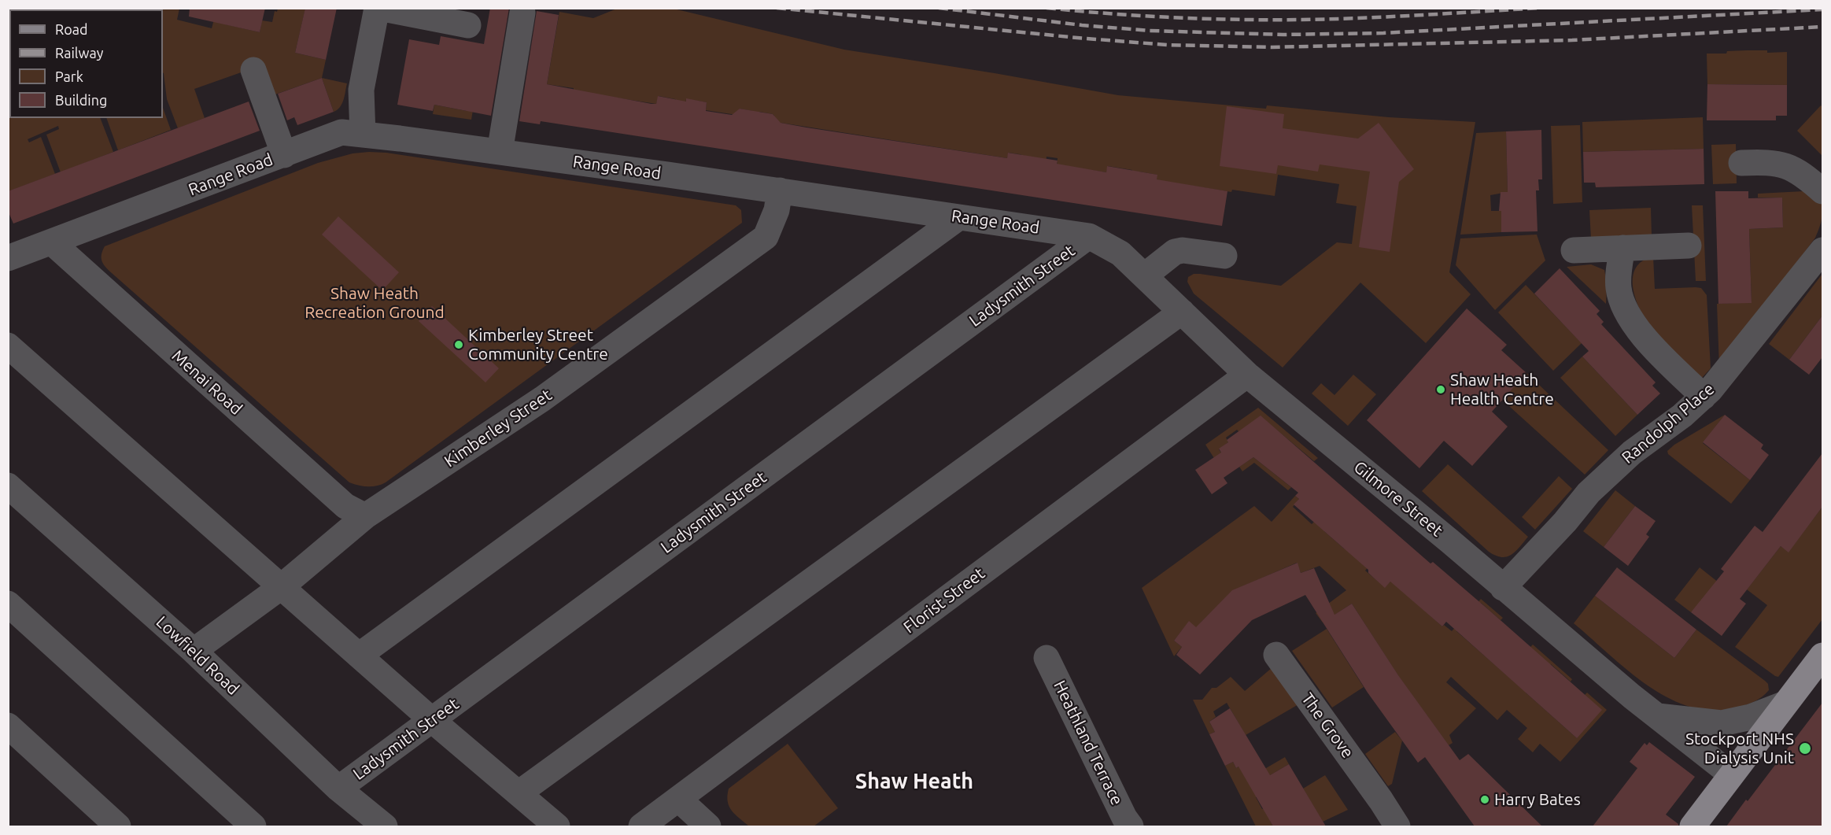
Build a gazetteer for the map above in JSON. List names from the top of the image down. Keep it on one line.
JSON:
{"streets":{"street":["Range Road","Ladysmith Street","Menai Road","Randolph Place","Kimberley Street","Gilmore Street","Florist Street","Lowfield Road","The Grove","Heathland Terrace"]},"crossings":[["Range Road","Ladysmith Street"],["Range Road","Menai Road"],["Range Road","Kimberley Street"],["Range Road","Gilmore Street"],["Ladysmith Street","Lowfield Road"],["Menai Road","Kimberley Street"],["Randolph Place","Gilmore Street"],["Kimberley Street","Lowfield Road"],["Gilmore Street","Florist Street"]],"districts":["Shaw Heath"],"parks":["Shaw Heath Recreation Ground"],"places":["Kimberley Street Community Centre","Shaw Heath Health Centre","Stockport NHS Dialysis Unit","Harry Bates"],"legend":["Road","Railway","Park","Building"]}
